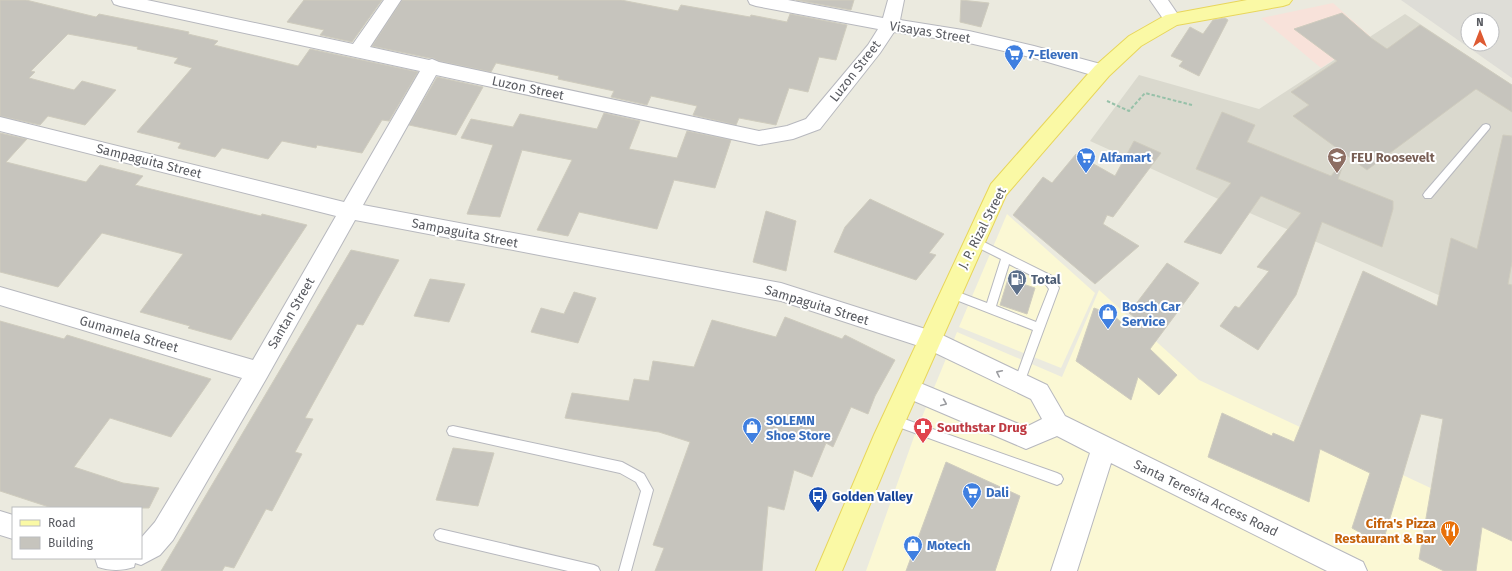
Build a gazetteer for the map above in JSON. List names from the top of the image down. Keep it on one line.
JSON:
{"streets":{"main road":["J. P. Rizal Street"],"street":["Visayas Street","Luzon Street","Sampaguita Street","Santan Street","Gumamela Street","Santa Teresita Access Road"]},"crossings":[["Visayas Street","Luzon Street"],["Visayas Street","J. P. Rizal Street"],["Luzon Street","Santan Street"],["Sampaguita Street","J. P. Rizal Street"],["Sampaguita Street","Santan Street"],["Santan Street","Gumamela Street"]],"places":{"supermarket":["7-Eleven","Alfamart","Dali"],"school or university":["FEU Roosevelt"],"fuel station":["Total"],"shop":["Bosch Car Service","SOLEMN Shoe Store","Motech"],"pharmacy":["Southstar Drug"],"bus stop":["Golden Valley"],"restaurant":["Cifra's Pizza Restaurant & Bar"]},"legend":["Road","Building"],"north":"top"}
